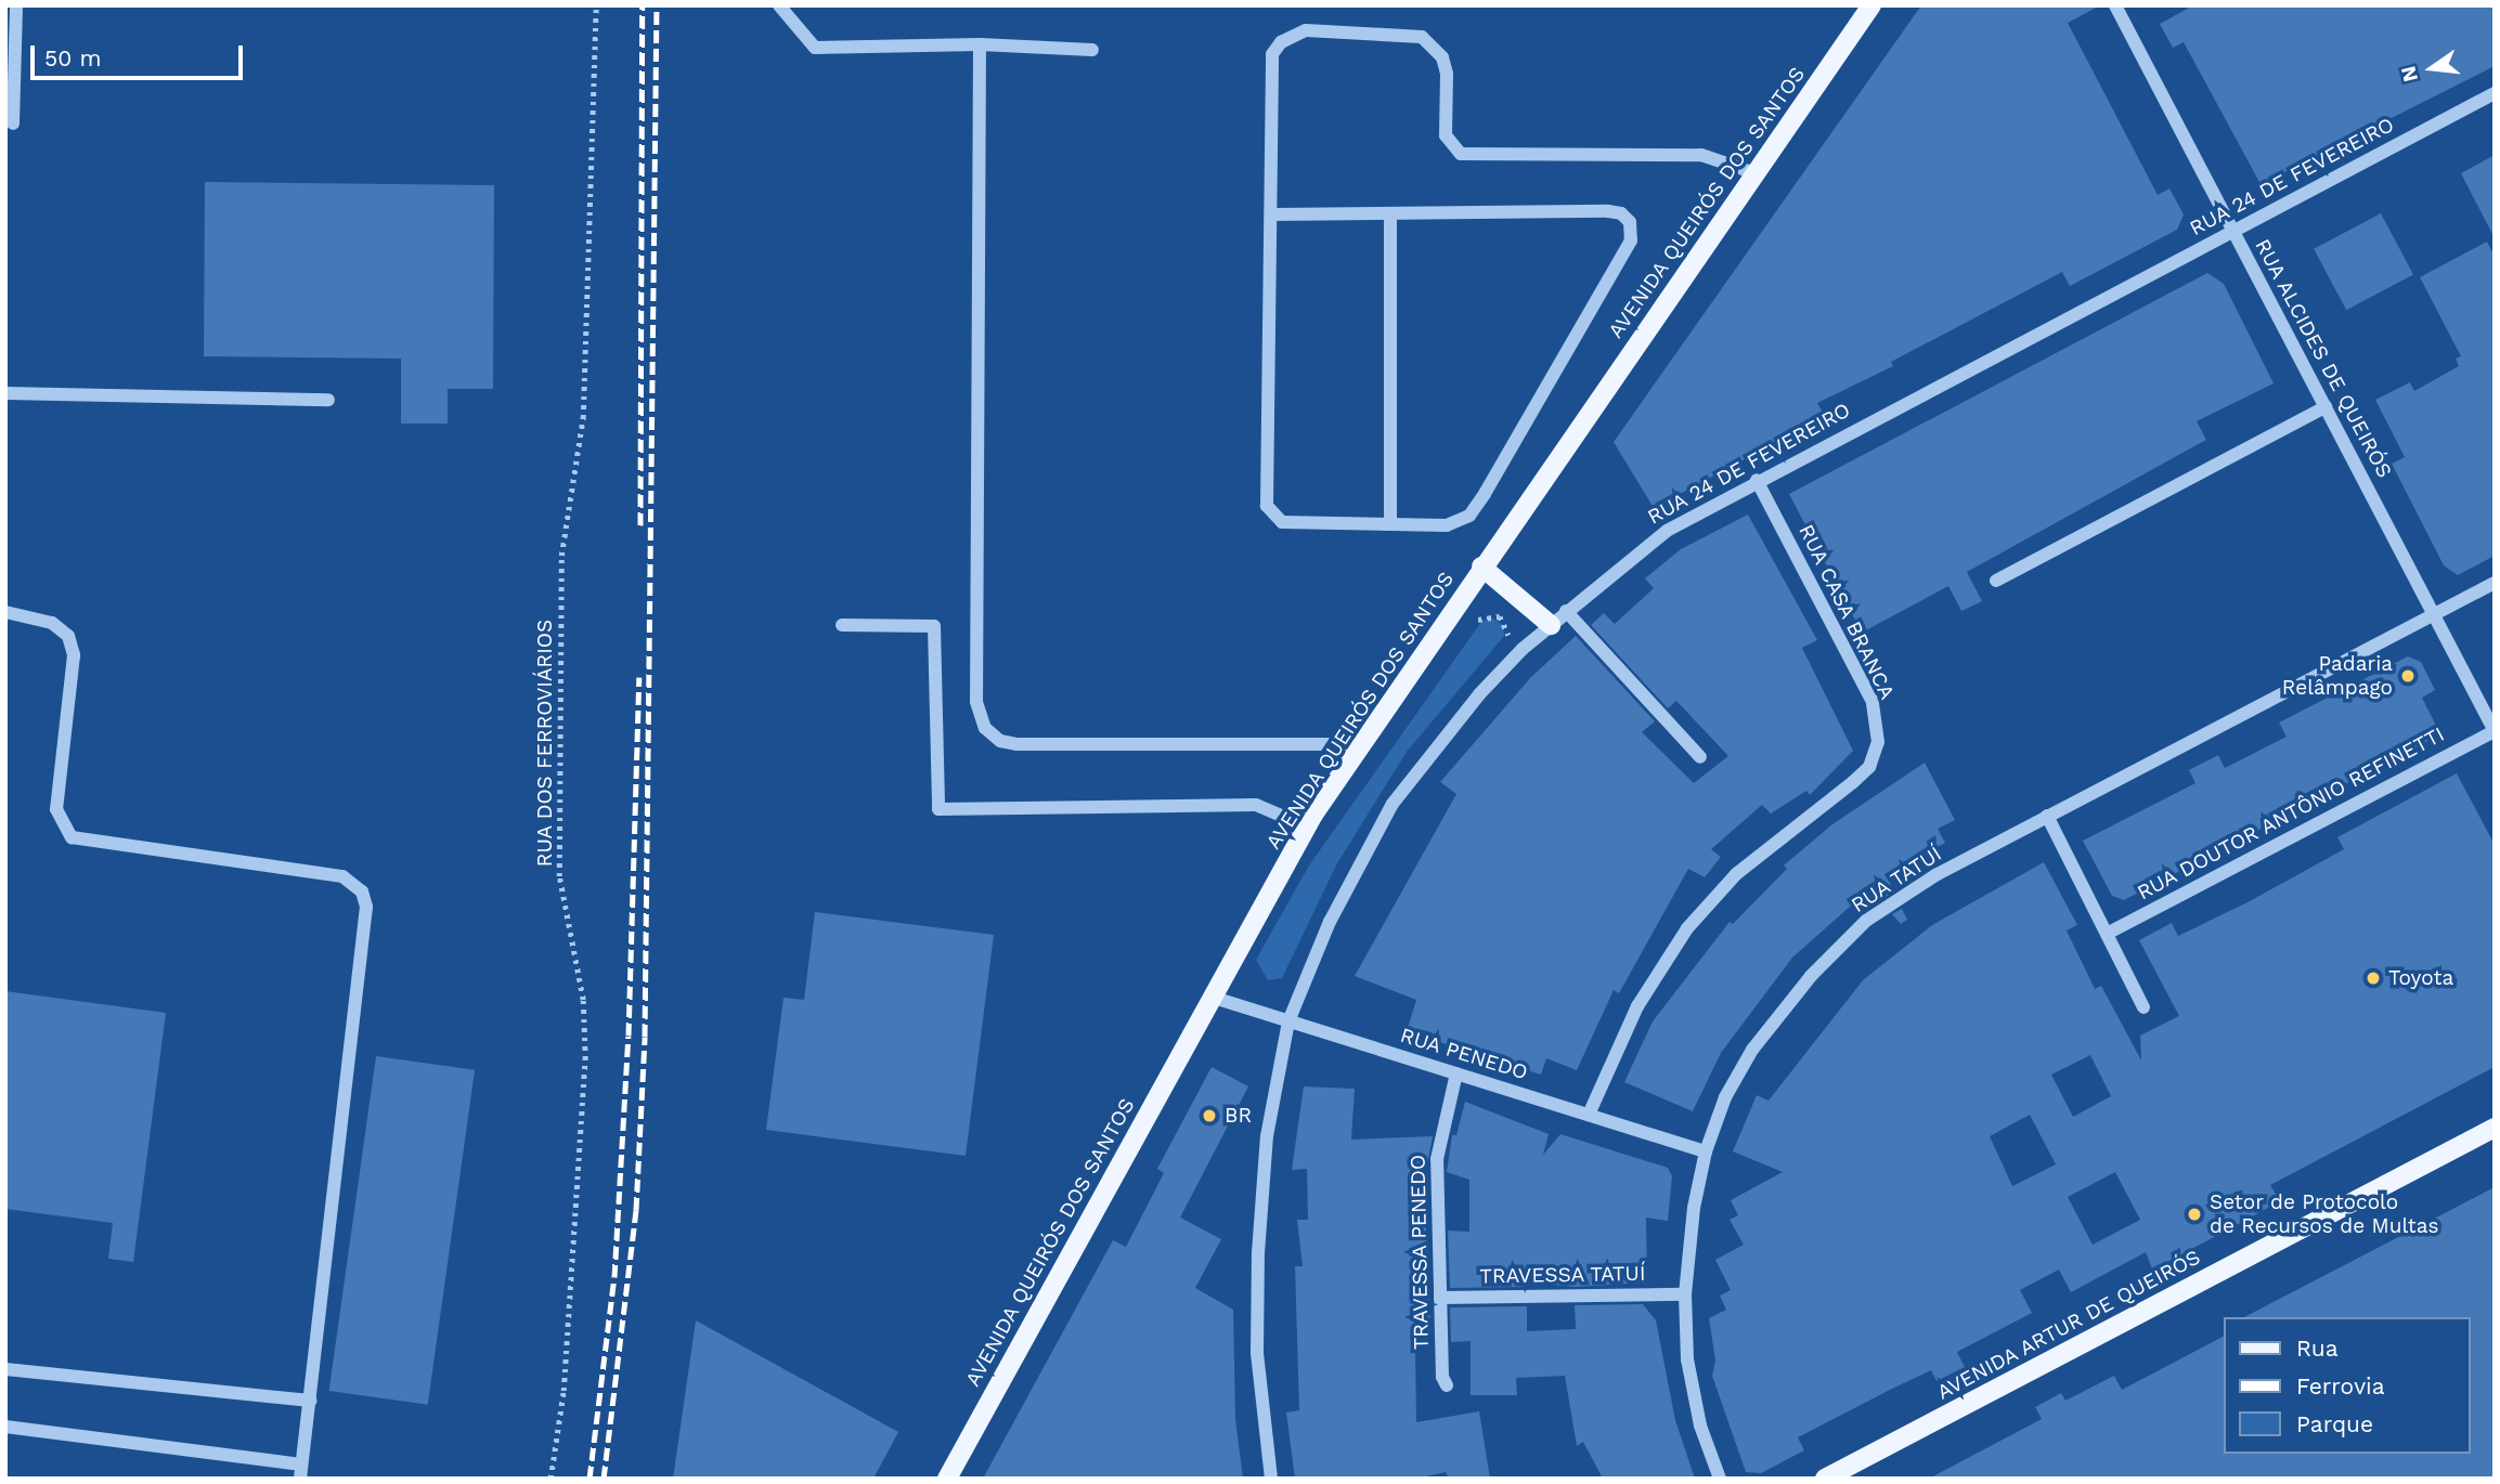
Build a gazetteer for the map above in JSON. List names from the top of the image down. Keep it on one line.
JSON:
{"streets":{"main road":["AVENIDA QUEIRÓS DOS SANTOS","AVENIDA ARTUR DE QUEIRÓS"],"street":["RUA 24 DE FEVEREIRO","RUA ALCIDES DE QUEIRÓS","RUA CASA BRANCA","RUA DOUTOR ANTÔNIO REFINETTI","RUA TATUÍ","RUA PENEDO","TRAVESSA PENEDO","TRAVESSA TATUÍ"],"path":["RUA DOS FERROVIÁRIOS"]},"crossings":[["RUA 24 DE FEVEREIRO","RUA ALCIDES DE QUEIRÓS"],["RUA 24 DE FEVEREIRO","RUA CASA BRANCA"],["RUA 24 DE FEVEREIRO","RUA PENEDO"],["AVENIDA QUEIRÓS DOS SANTOS","RUA PENEDO"],["RUA ALCIDES DE QUEIRÓS","RUA DOUTOR ANTÔNIO REFINETTI"],["RUA ALCIDES DE QUEIRÓS","RUA TATUÍ"],["RUA CASA BRANCA","RUA PENEDO"],["RUA TATUÍ","RUA PENEDO"],["RUA TATUÍ","TRAVESSA TATUÍ"],["RUA PENEDO","TRAVESSA PENEDO"],["TRAVESSA PENEDO","TRAVESSA TATUÍ"]],"places":["Padaria Relâmpago","Toyota","BR","Setor de Protocolo de Recursos de Multas"],"legend":["Rua","Ferrovia","Parque"],"scale_bar":"50 m","north":"left"}
